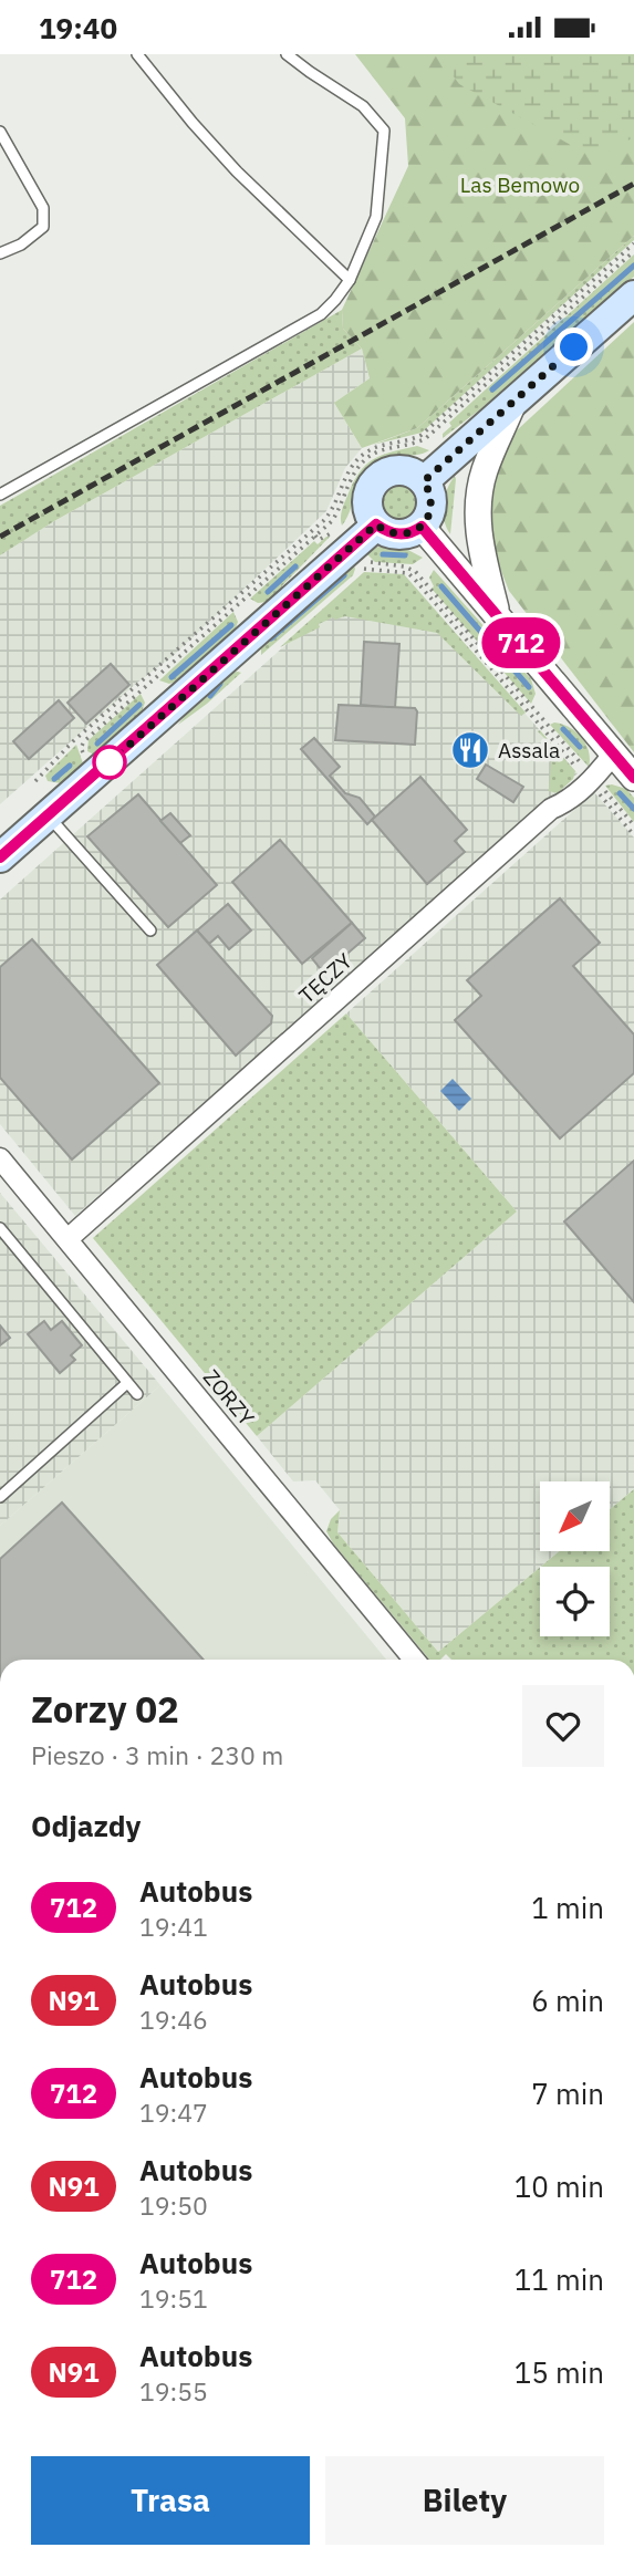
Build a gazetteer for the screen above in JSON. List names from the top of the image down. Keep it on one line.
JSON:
{"streets":{"street":["TĘCZY","ZORZY"]},"crossings":[["TĘCZY","ZORZY"]],"parks":["Las Bemowo"],"places":{"restaurant":["Assala"]},"lines":["bus line 712"],"north":"bottom left","page":{"status":"19:40","on_map":"712","heading":[["Zorzy 02","Pieszo · 3 min · 230 m"],"Odjazdy"],"list":[{"mark":"712","name":"Autobus","note":"19:41","value":"1 min"},{"mark":"N91","name":"Autobus","note":"19:46","value":"6 min"},{"mark":"712","name":"Autobus","note":"19:47","value":"7 min"},{"mark":"N91","name":"Autobus","note":"19:50","value":"10 min"},{"mark":"712","name":"Autobus","note":"19:51","value":"11 min"},{"mark":"N91","name":"Autobus","note":"19:55","value":"15 min"}],"buttons":["Trasa","Bilety"]}}
